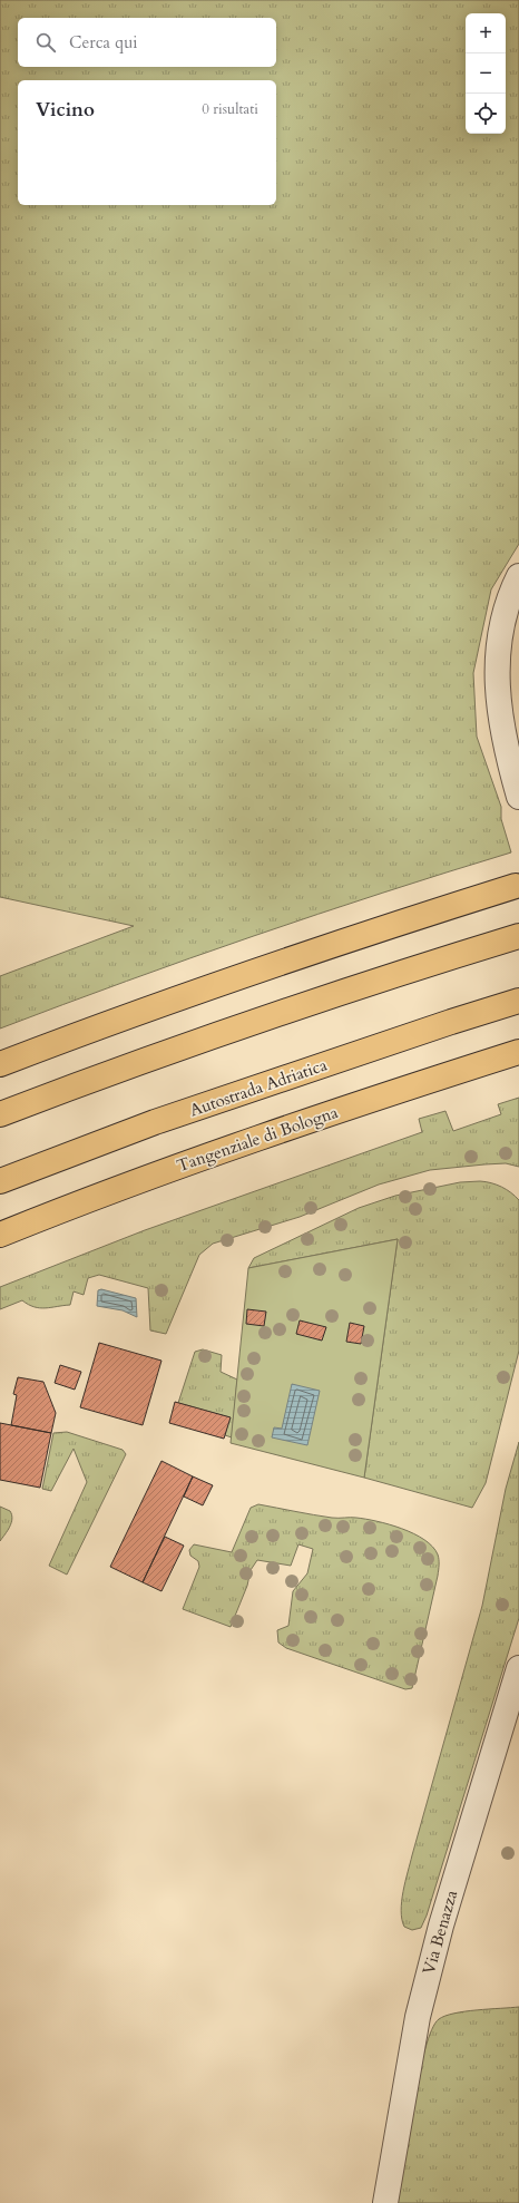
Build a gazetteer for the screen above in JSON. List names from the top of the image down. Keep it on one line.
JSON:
{"streets":{"highway":["Autostrada Adriatica","Tangenziale di Bologna"],"street":["Via Benazza"]},"page":{"map_buttons":["+","−"],"search":"Cerca qui","heading":["Vicino","0 risultati"]}}
